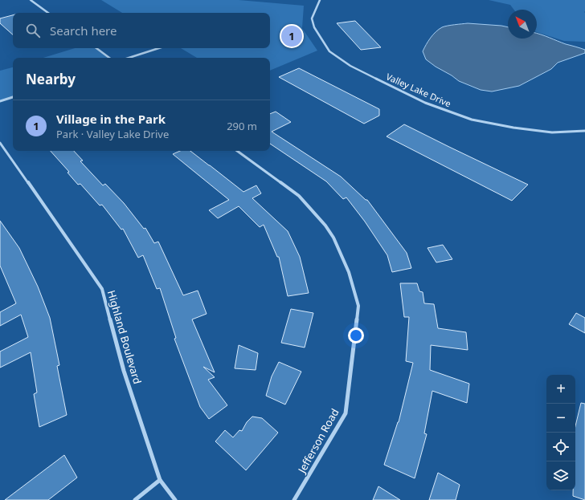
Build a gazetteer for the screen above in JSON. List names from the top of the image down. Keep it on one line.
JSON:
{"streets":{"street":["Valley Lake Drive","Highland Boulevard","Jefferson Road"]},"north":"top left","page":{"search":"Search here","pins":"1","heading":"Nearby","list":[{"mark":"1","name":"Village in the Park","note":"Park · Valley Lake Drive","value":"290 m"}],"map_buttons":["+","−"]}}
